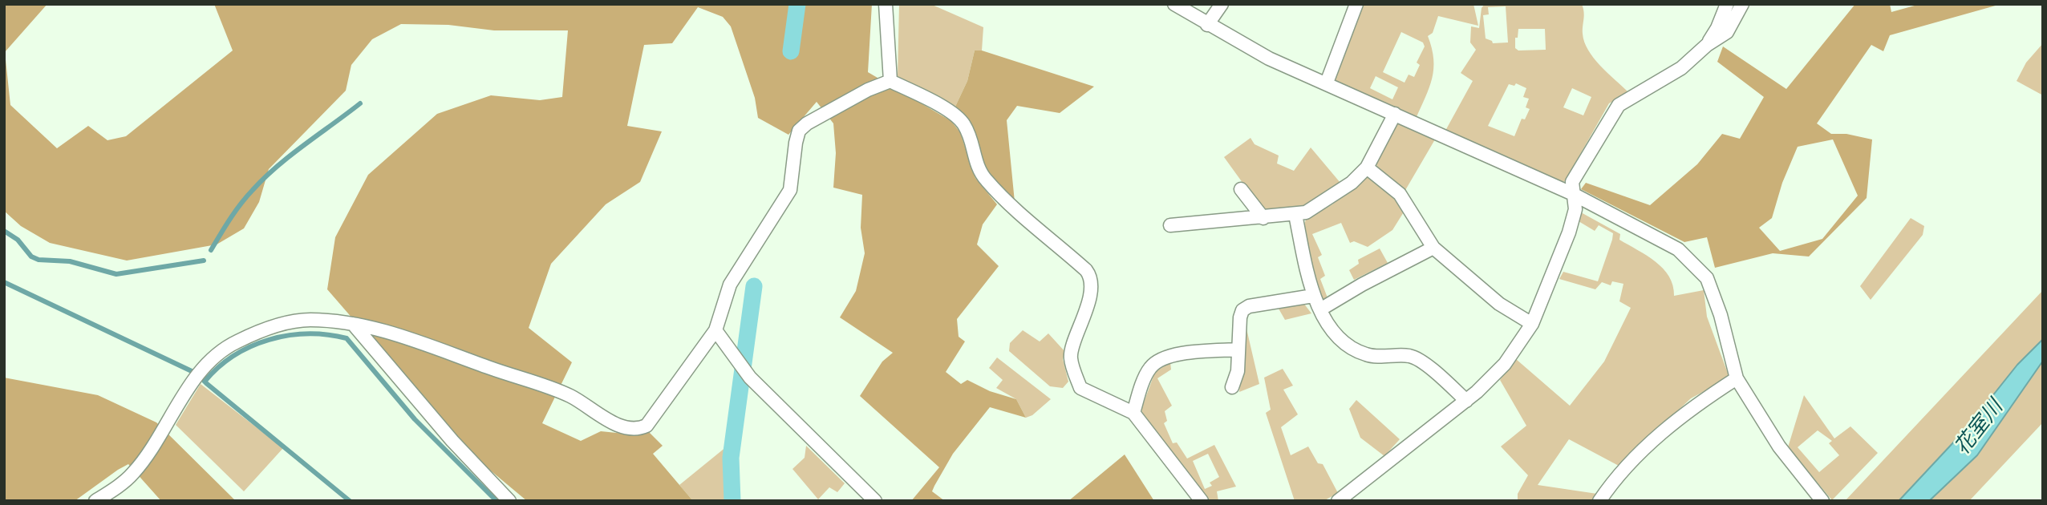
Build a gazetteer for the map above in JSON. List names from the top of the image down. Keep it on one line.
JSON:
{"water":["花室川"]}
